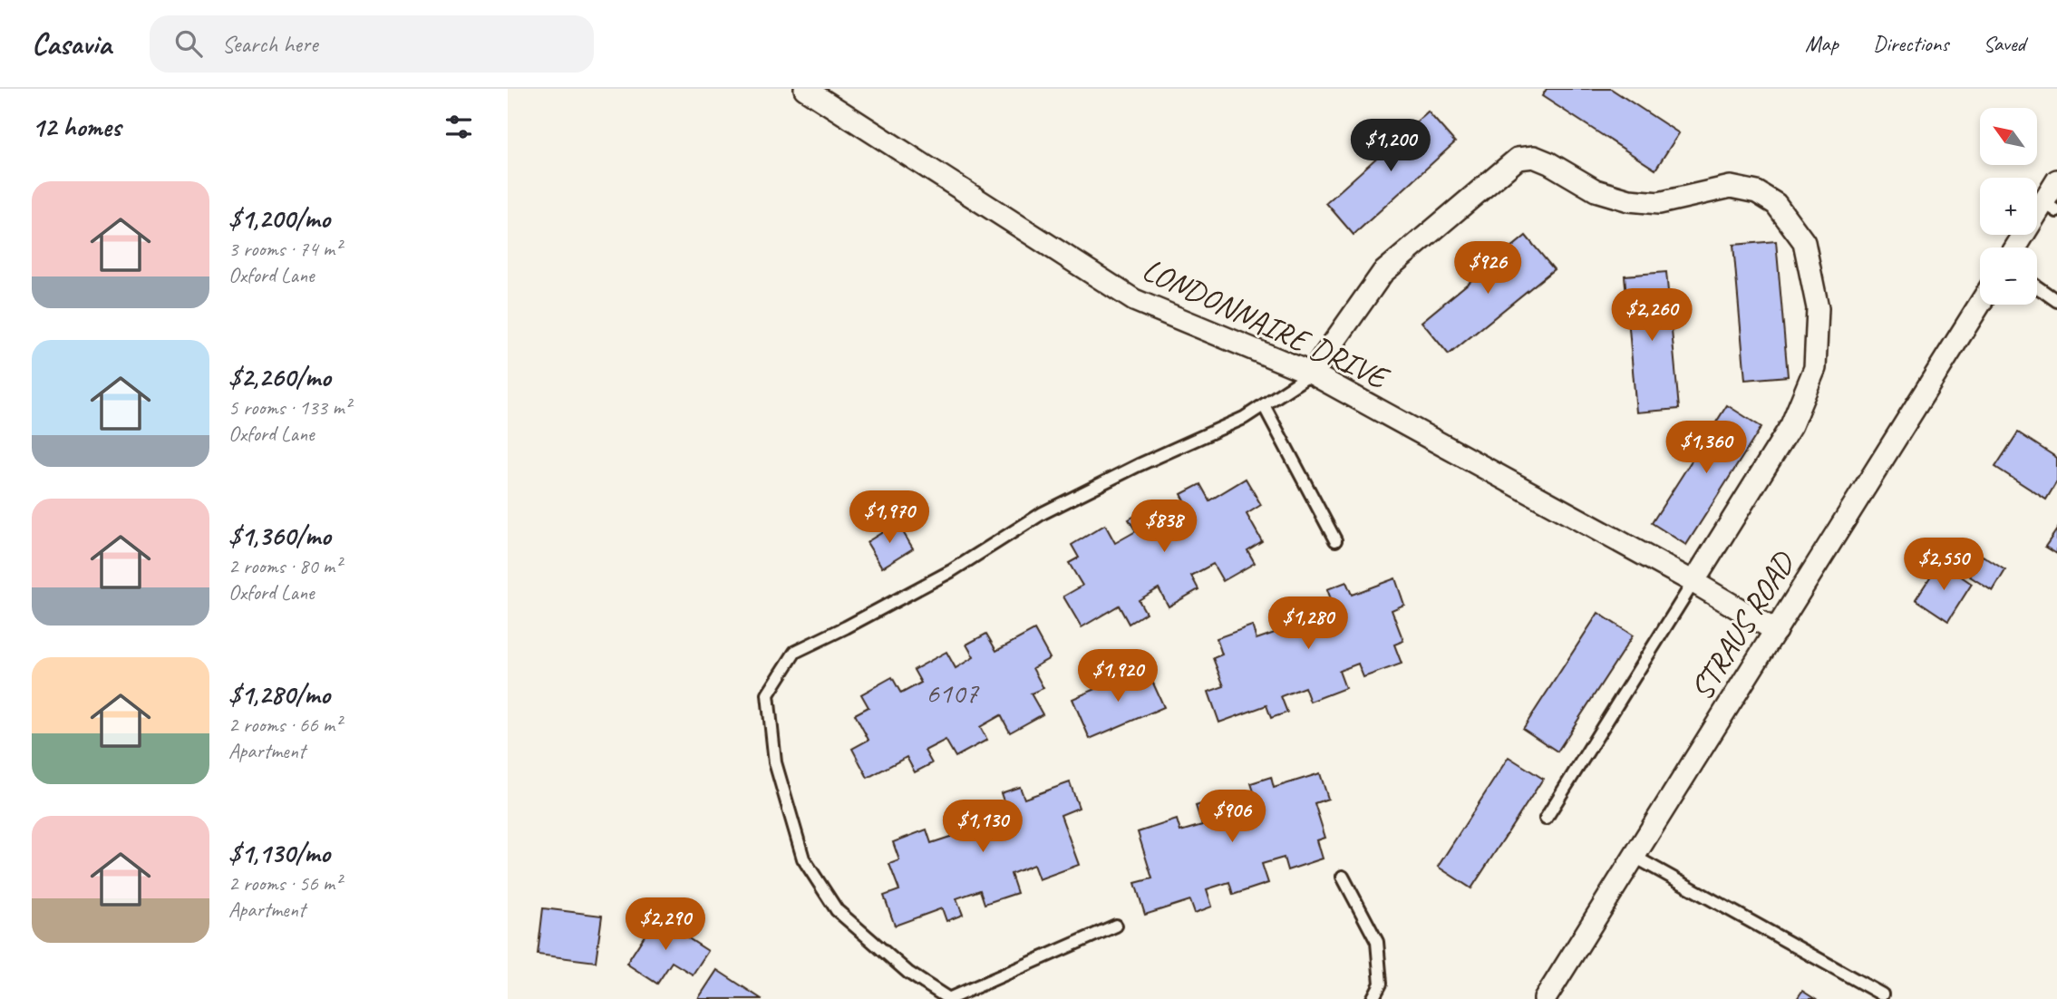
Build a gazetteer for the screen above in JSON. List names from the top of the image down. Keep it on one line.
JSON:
{"streets":{"street":["LONDONNAIRE DRIVE","STRAUS ROAD"]},"crossings":[["LONDONNAIRE DRIVE","STRAUS ROAD"]],"house_numbers":["6107"],"north":"top left","page":{"header":"Casavia","search":"Search here","nav":["Map","Directions","Saved"],"heading":"12 homes","map_buttons":["+","−"],"price":["$1,200","$926","$2,260","$1,360","$1,970","$838","$2,550","$1,280","$1,920","$906","$1,130","$2,290"],"list":[{"name":"$1,200/mo","note":"3 rooms · 74 m² · Oxford Lane"},{"name":"$2,260/mo","note":"5 rooms · 133 m² · Oxford Lane"},{"name":"$1,360/mo","note":"2 rooms · 80 m² · Oxford Lane"},{"name":"$1,280/mo","note":"2 rooms · 66 m² · Apartment"},{"name":"$1,130/mo","note":"2 rooms · 56 m² · Apartment"}]}}
